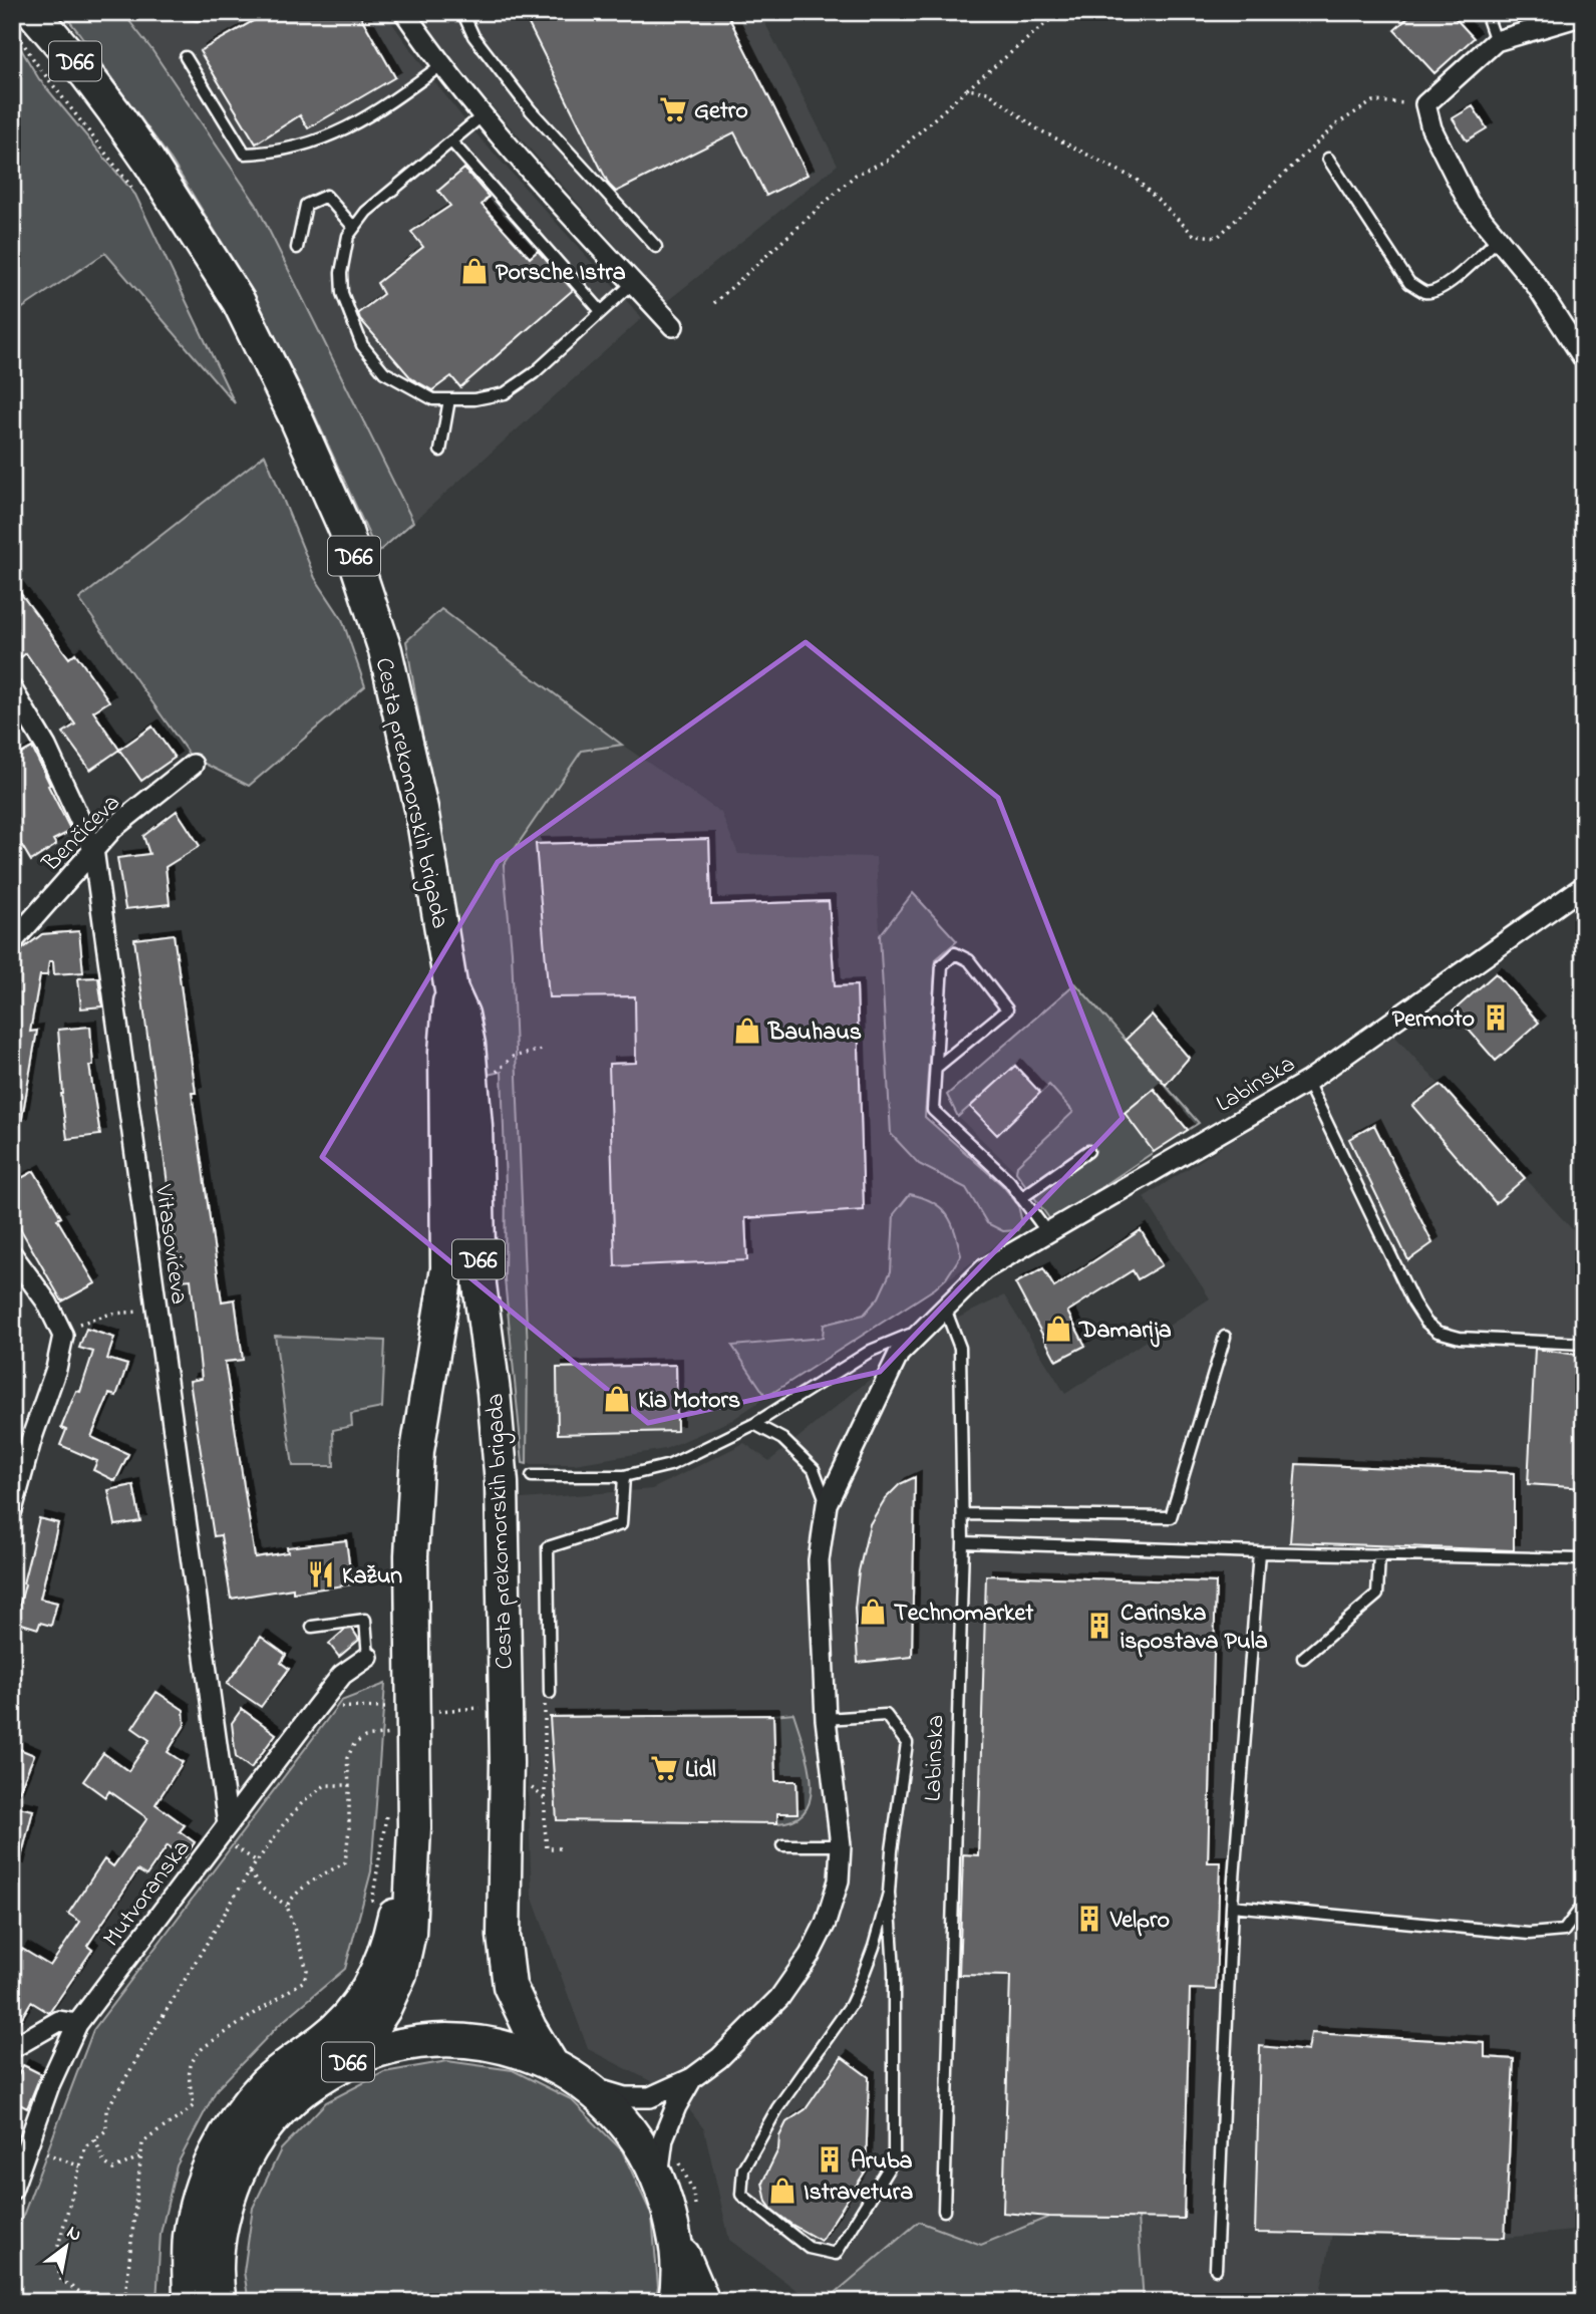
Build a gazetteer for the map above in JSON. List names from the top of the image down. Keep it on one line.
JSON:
{"streets":{"main road":["D66","Cesta prekomorskih brigada"],"street":["Benčićeva","Labinska","Vitasovićeva","Mutvoranska"]},"crossings":[["D66","Cesta prekomorskih brigada"],["D66","Labinska"],["Benčićeva","Vitasovićeva"],["Vitasovićeva","Mutvoranska"]],"places":{"supermarket":["Getro","Lidl"],"shop":["Porsche Istra","Bauhaus","Damarija","Kia Motors","Technomarket","Istravetura"],"building":["Permoto","Carinska ispostava Pula","Velpro","Aruba"],"restaurant":["Kažun"]},"north":"top right"}
